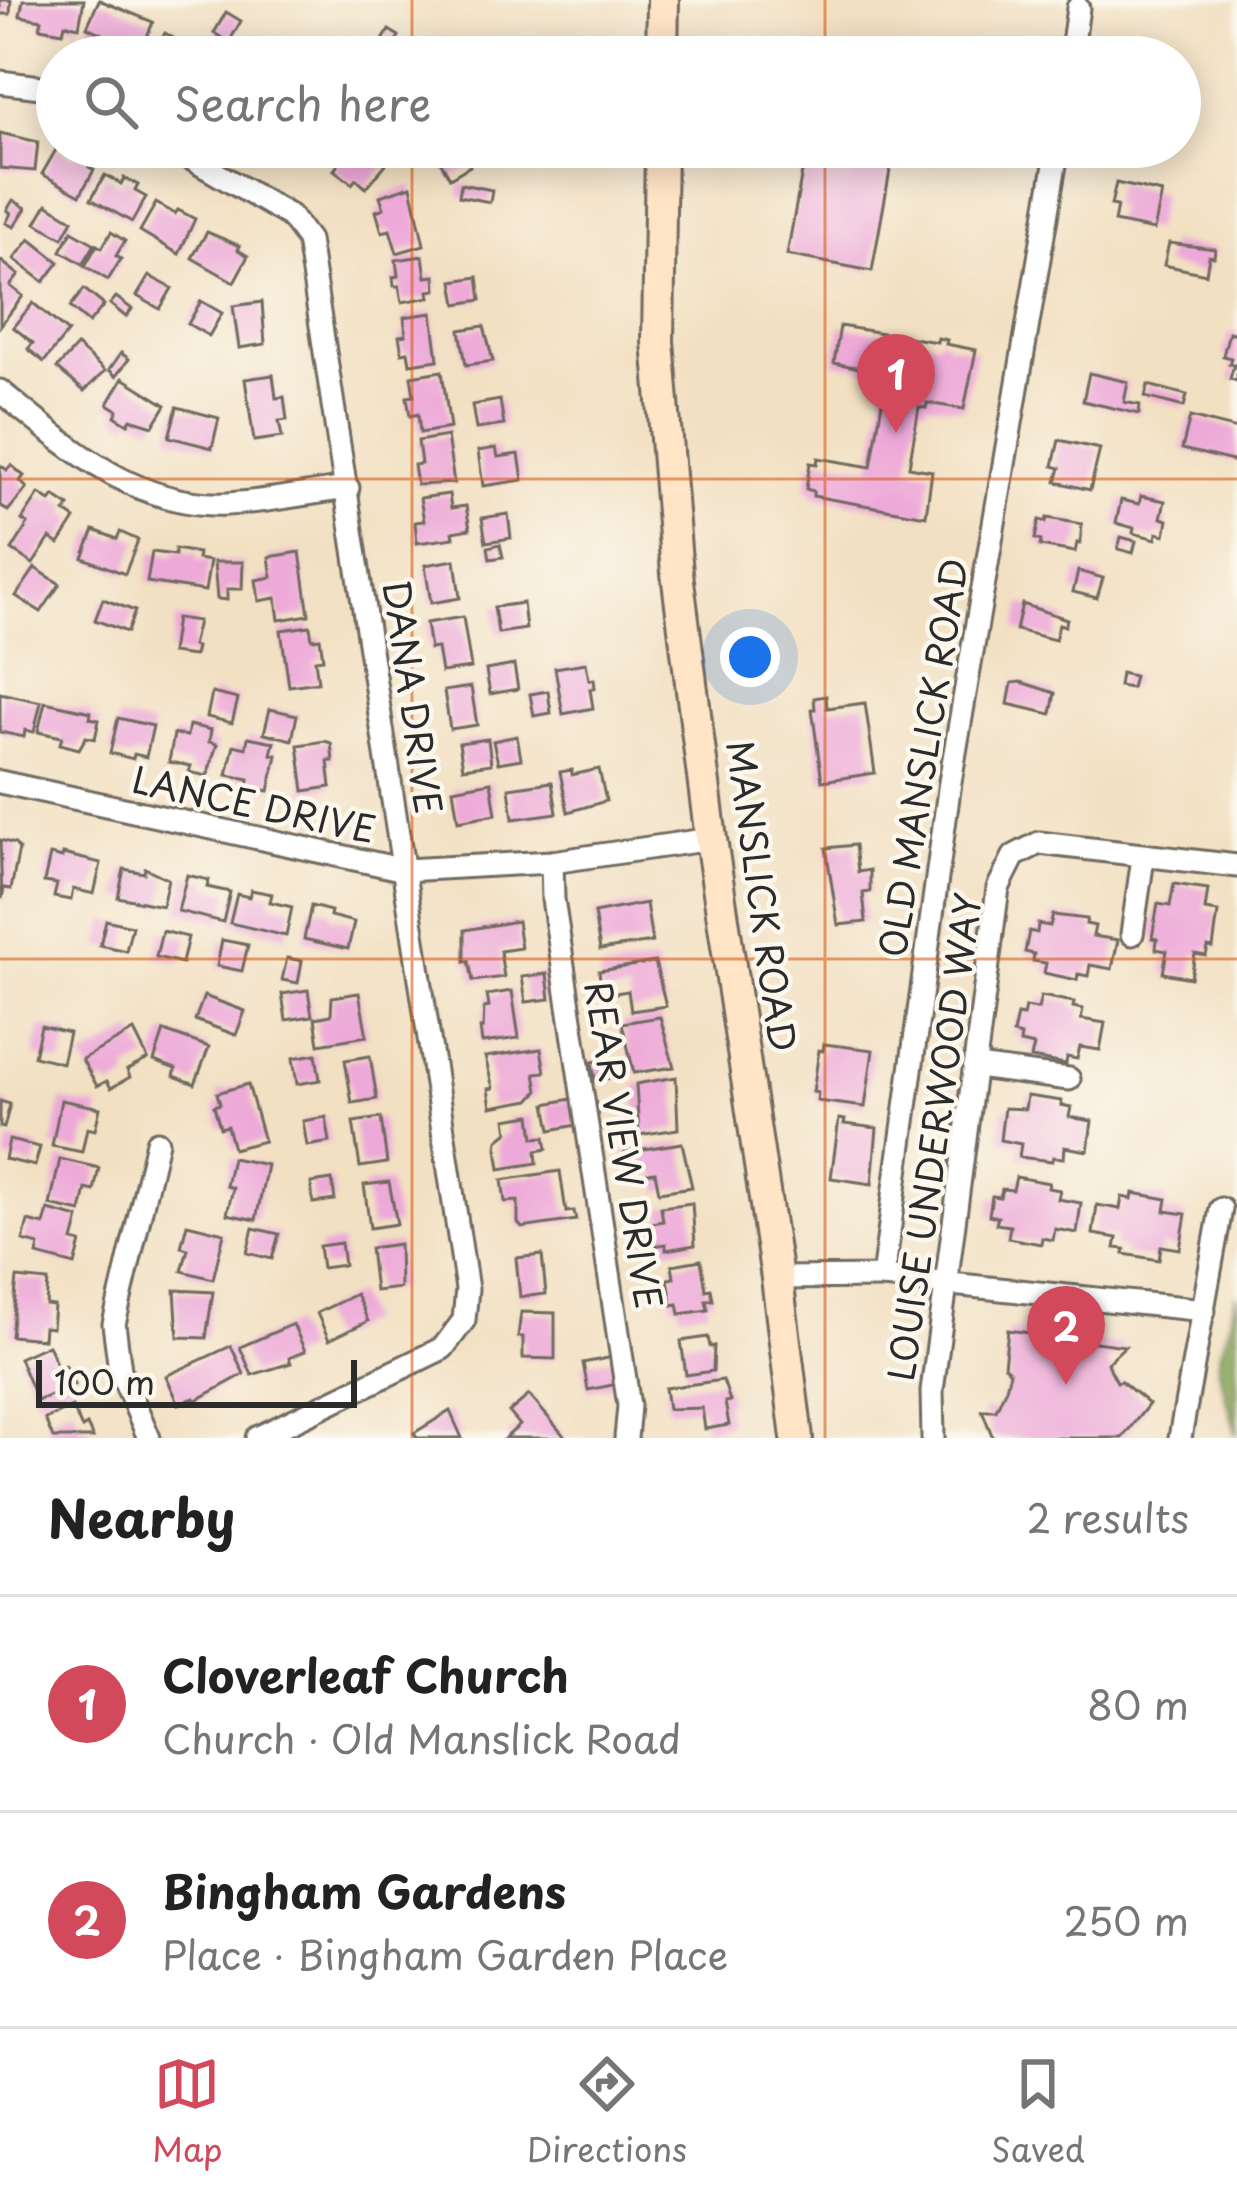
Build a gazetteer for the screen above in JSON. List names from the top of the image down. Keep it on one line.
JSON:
{"streets":{"main road":["MANSLICK ROAD"],"street":["DANA DRIVE","OLD MANSLICK ROAD","LANCE DRIVE","LOUISE UNDERWOOD WAY","REAR VIEW DRIVE"]},"crossings":[["DANA DRIVE","LANCE DRIVE"],["LANCE DRIVE","MANSLICK ROAD"],["LANCE DRIVE","REAR VIEW DRIVE"]],"scale_bar":"100 m","page":{"search":"Search here","pins":["1","2"],"scale":"100 m","heading":["Nearby","2 results"],"list":[{"mark":"1","name":"Cloverleaf Church","note":"Church · Old Manslick Road","value":"80 m"},{"mark":"2","name":"Bingham Gardens","note":"Place · Bingham Garden Place","value":"250 m"}],"nav":["Map","Directions","Saved"]}}
